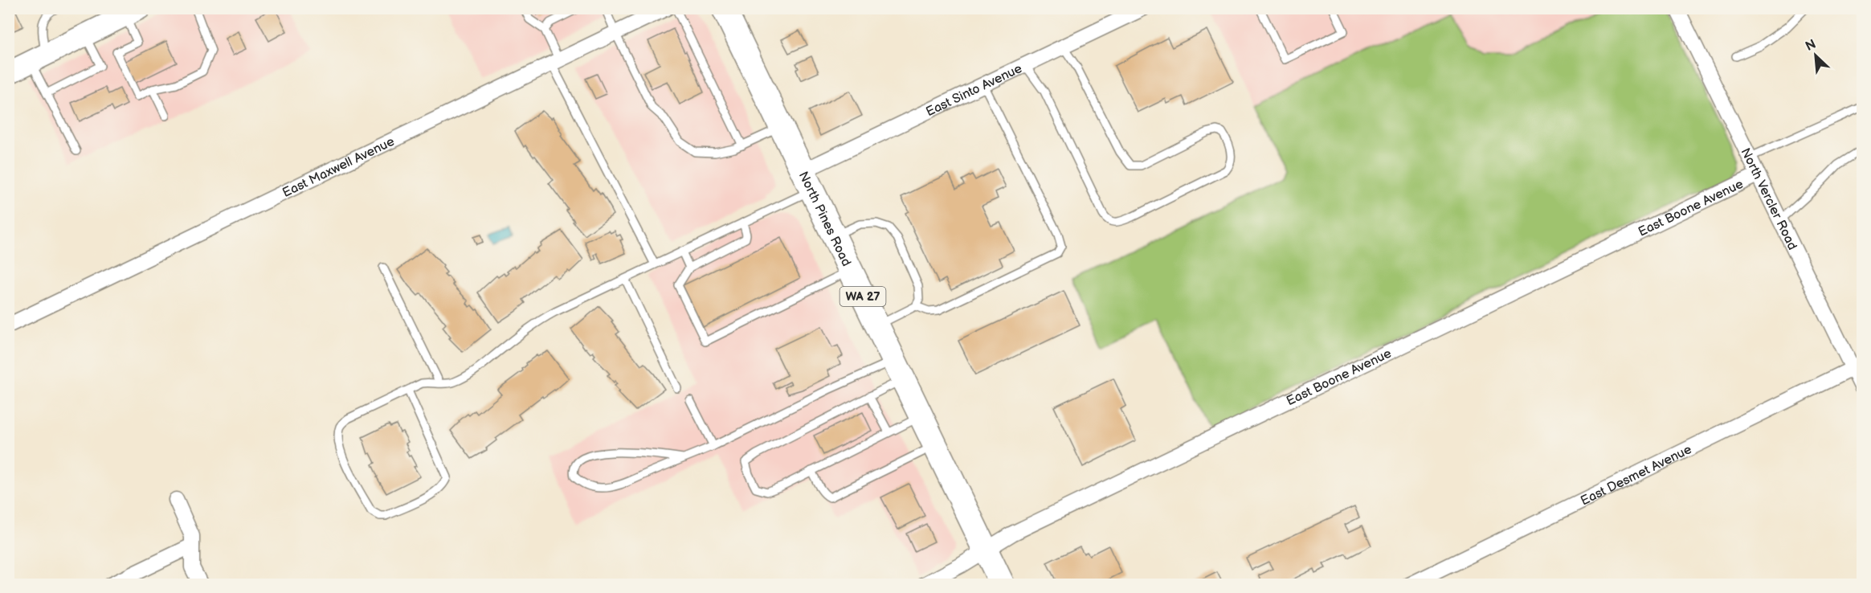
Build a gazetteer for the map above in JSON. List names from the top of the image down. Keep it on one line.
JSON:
{"streets":{"main road":["North Pines Road","WA 27"],"street":["East Sinto Avenue","East Maxwell Avenue","North Vercler Road","East Boone Avenue","East Desmet Avenue"]},"crossings":[["East Sinto Avenue","North Pines Road"],["North Vercler Road","East Boone Avenue"],["North Vercler Road","East Desmet Avenue"],["East Boone Avenue","North Pines Road"]],"north":"top left"}
